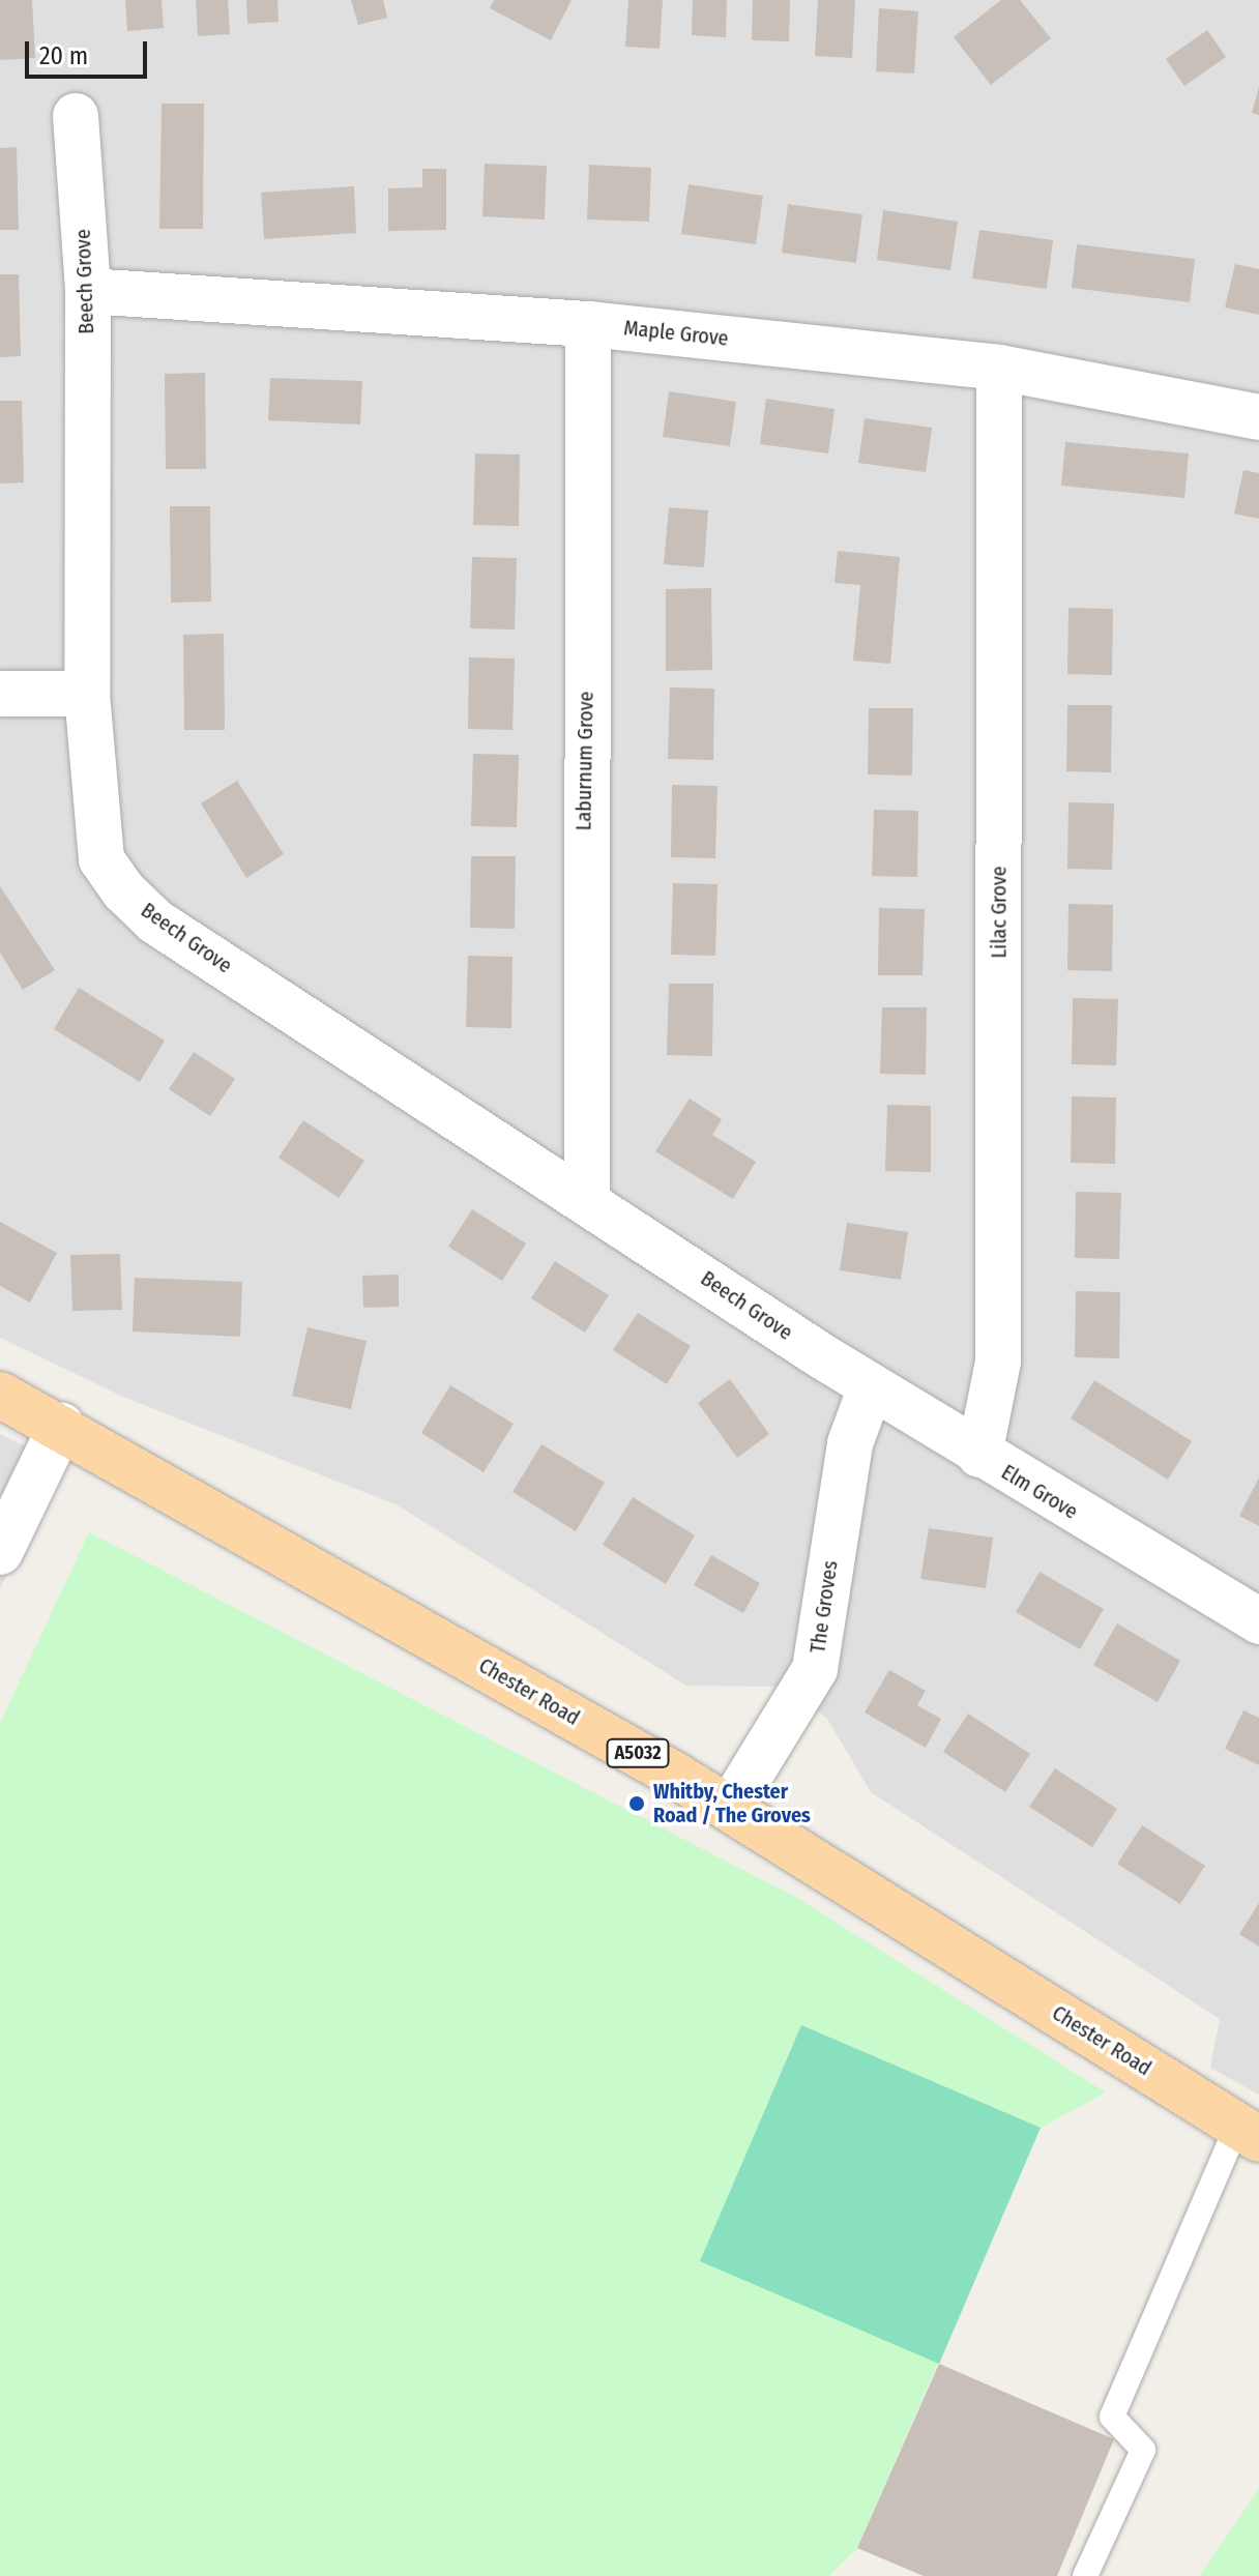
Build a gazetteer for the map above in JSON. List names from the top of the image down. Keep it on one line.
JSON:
{"streets":{"main road":["Chester Road","A5032"],"street":["Beech Grove","Maple Grove","Laburnum Grove","Lilac Grove","Elm Grove","The Groves"]},"crossings":[["Beech Grove","Maple Grove"],["Beech Grove","Laburnum Grove"],["Beech Grove","Elm Grove"],["Maple Grove","Laburnum Grove"],["Maple Grove","Lilac Grove"],["Lilac Grove","Elm Grove"],["Elm Grove","The Groves"],["The Groves","Chester Road"]],"places":["Whitby, Chester Road / The Groves"],"scale_bar":"20 m"}
